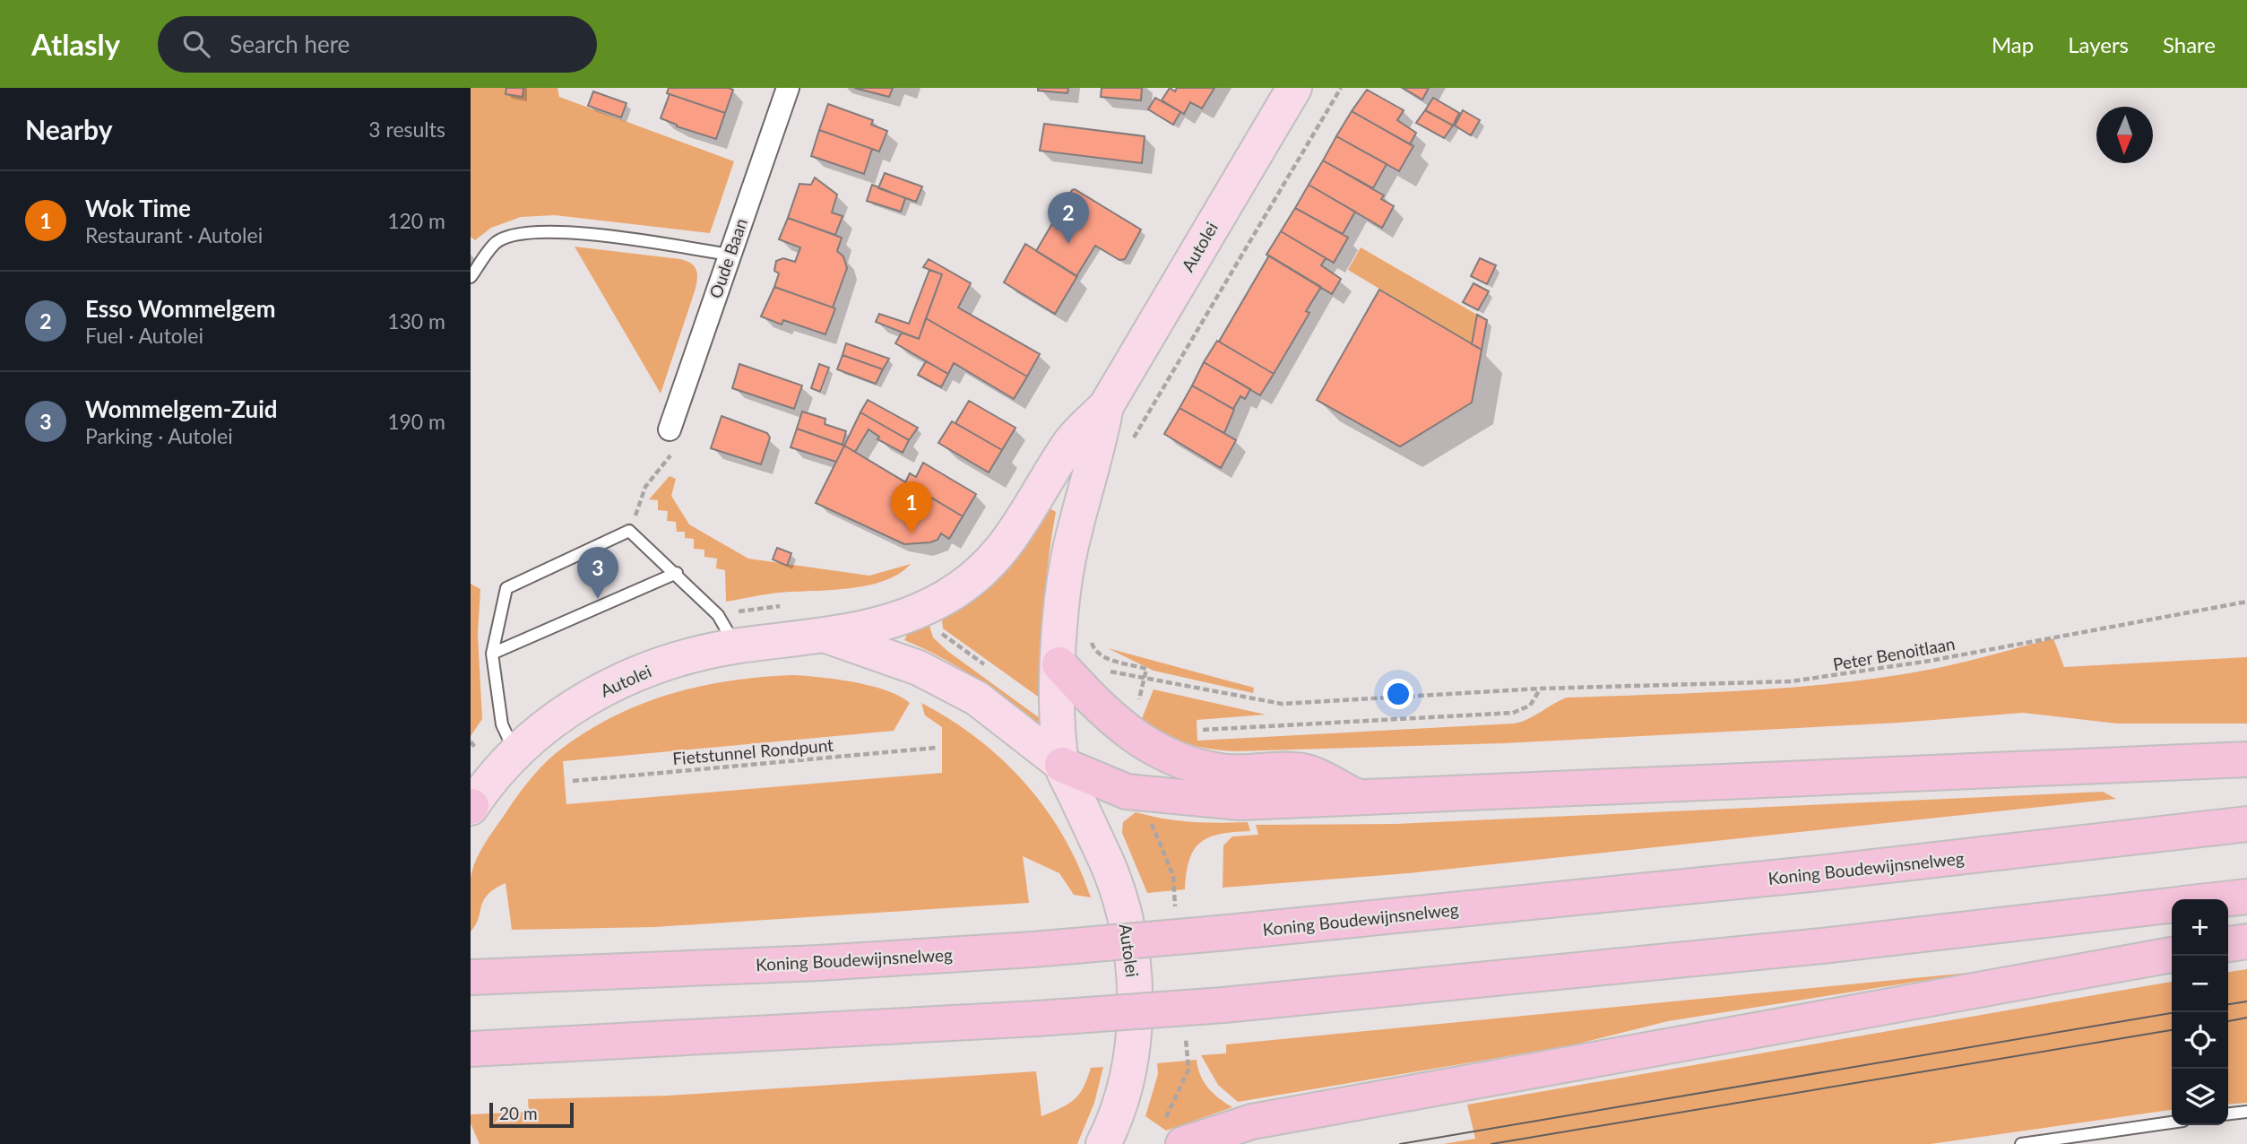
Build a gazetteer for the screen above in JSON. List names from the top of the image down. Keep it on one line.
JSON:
{"streets":{"highway":["Koning Boudewijnsnelweg"],"main road":["Autolei"],"street":["Oude Baan"],"path":["Peter Benoitlaan","Fietstunnel Rondpunt"]},"scale_bar":"20 m","north":"bottom","page":{"header":"Atlasly","search":"Search here","nav":["Map","Layers","Share"],"heading":["Nearby","3 results"],"list":[{"mark":"1","name":"Wok Time","note":"Restaurant · Autolei","value":"120 m"},{"mark":"2","name":"Esso Wommelgem","note":"Fuel · Autolei","value":"130 m"},{"mark":"3","name":"Wommelgem-Zuid","note":"Parking · Autolei","value":"190 m"}],"pins":["2","1","3"],"map_buttons":["+","−"],"scale":"20 m"}}
